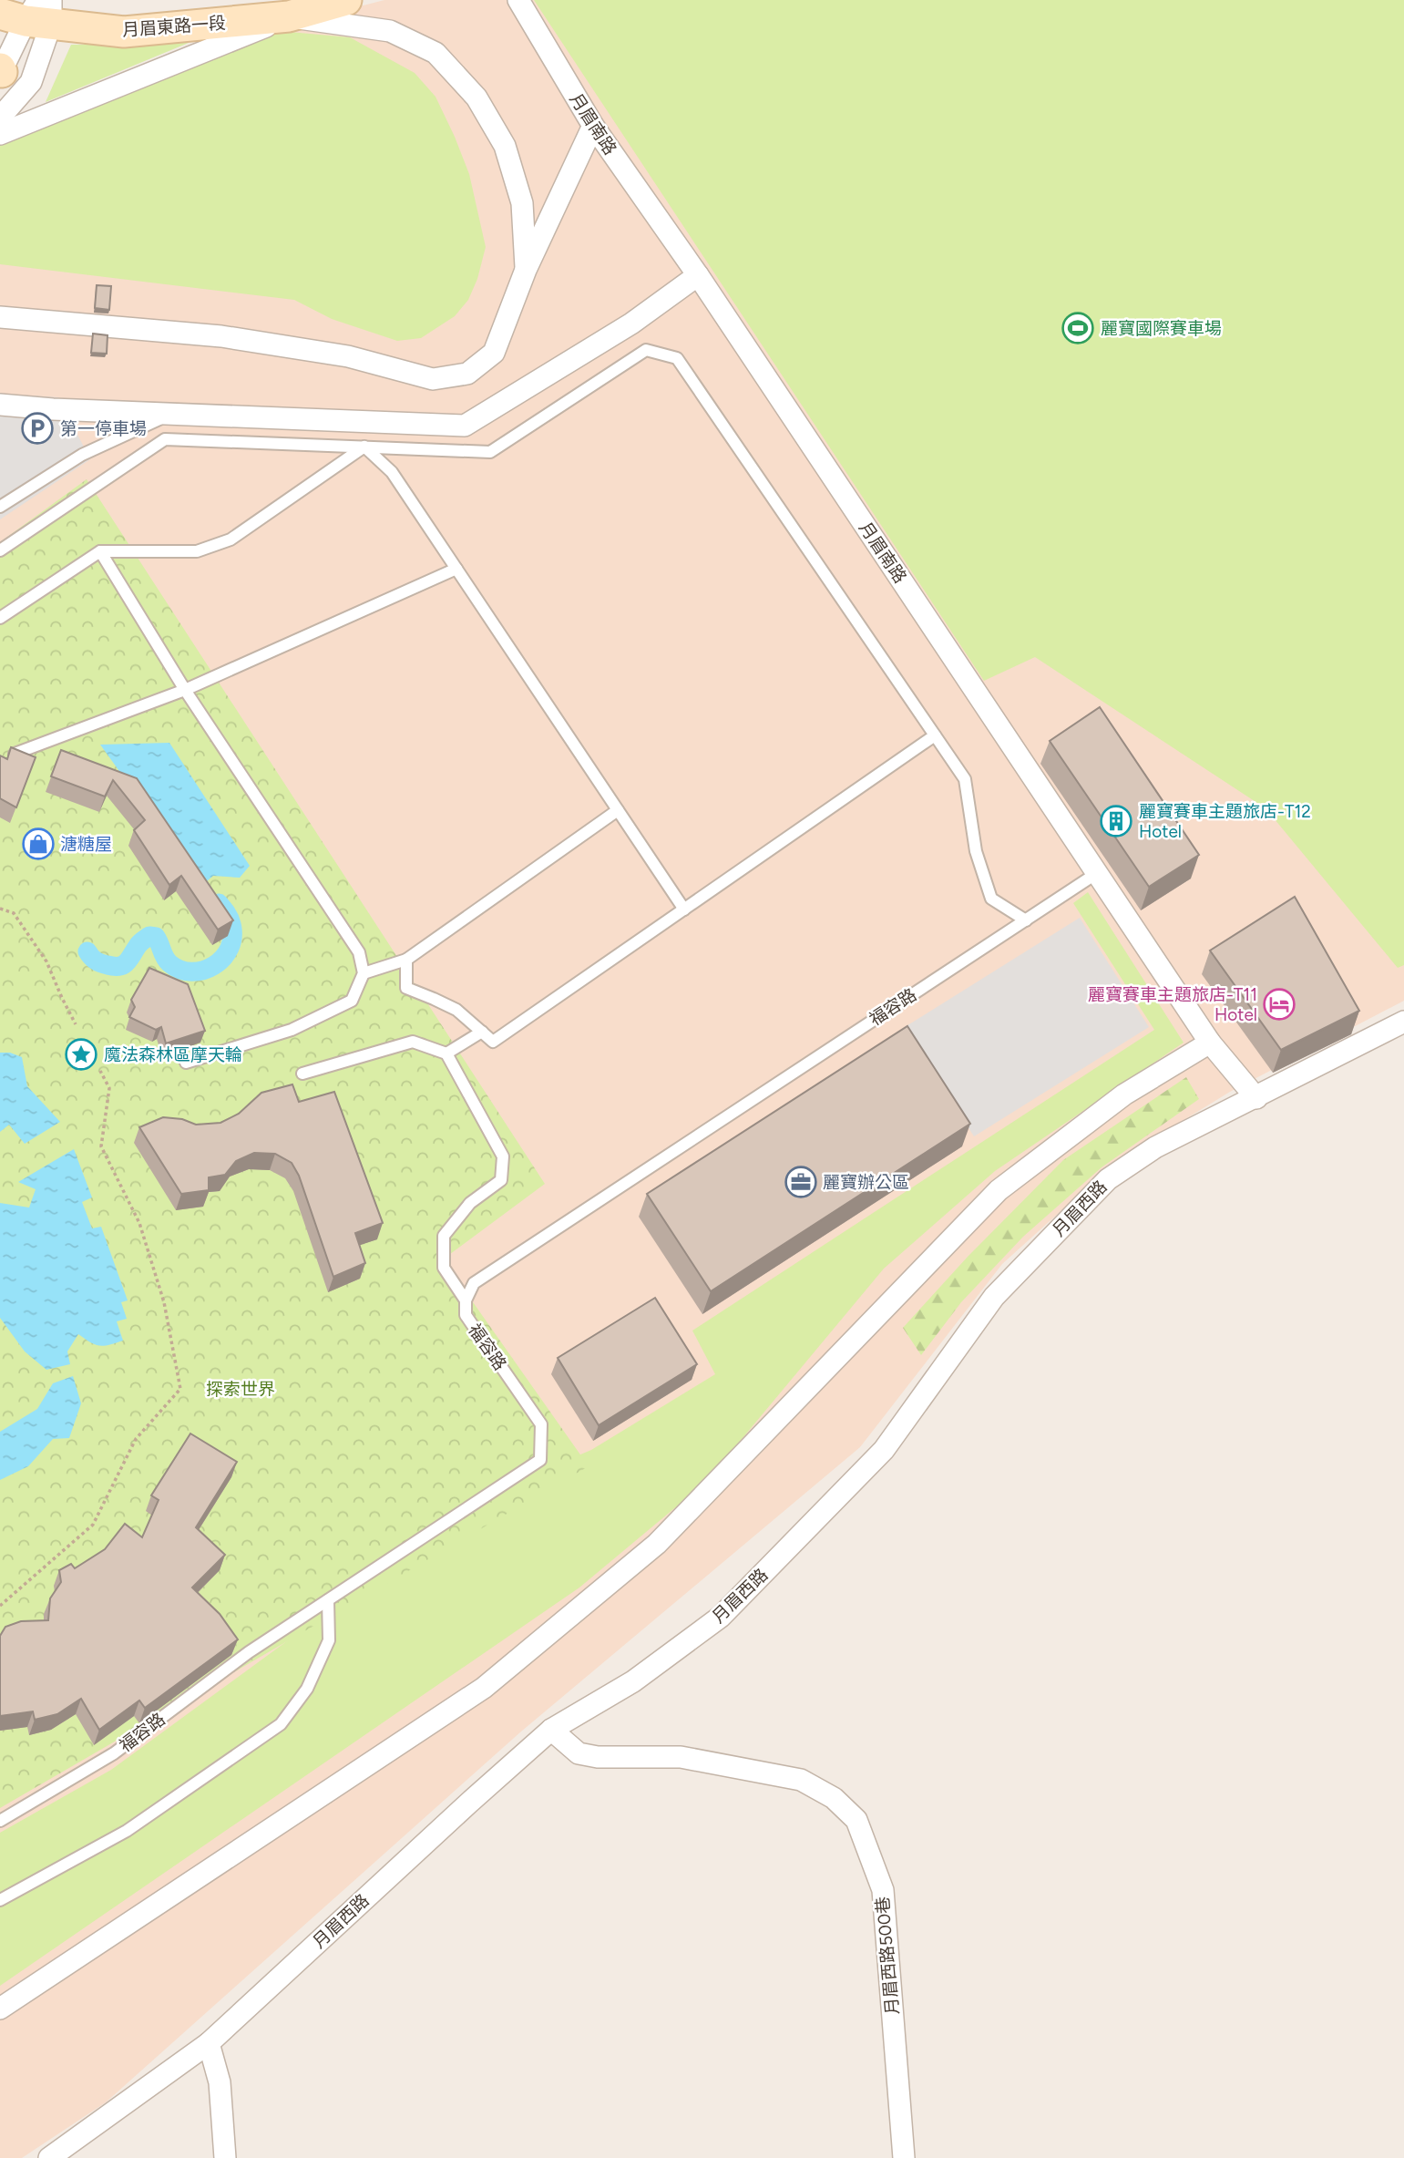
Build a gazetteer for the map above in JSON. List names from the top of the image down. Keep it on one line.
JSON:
{"streets":{"street":["月眉東路一段","月眉南路","月眉西路","月眉西路500巷"],"lane":["福容路"]},"crossings":[["月眉南路","福容路"],["月眉南路","月眉西路"],["月眉西路","月眉西路500巷"]],"parks":["探索世界"],"places":{"sports":["麗寶國際賽車場"],"parking":["第一停車場"],"building":["麗寶賽車主題旅店-T12 Hotel"],"shop":["溏糖屋"],"hotel":["麗寶賽車主題旅店-T11 Hotel"],"place":["魔法森林區摩天輪"],"office":["麗寶辦公區"]}}
